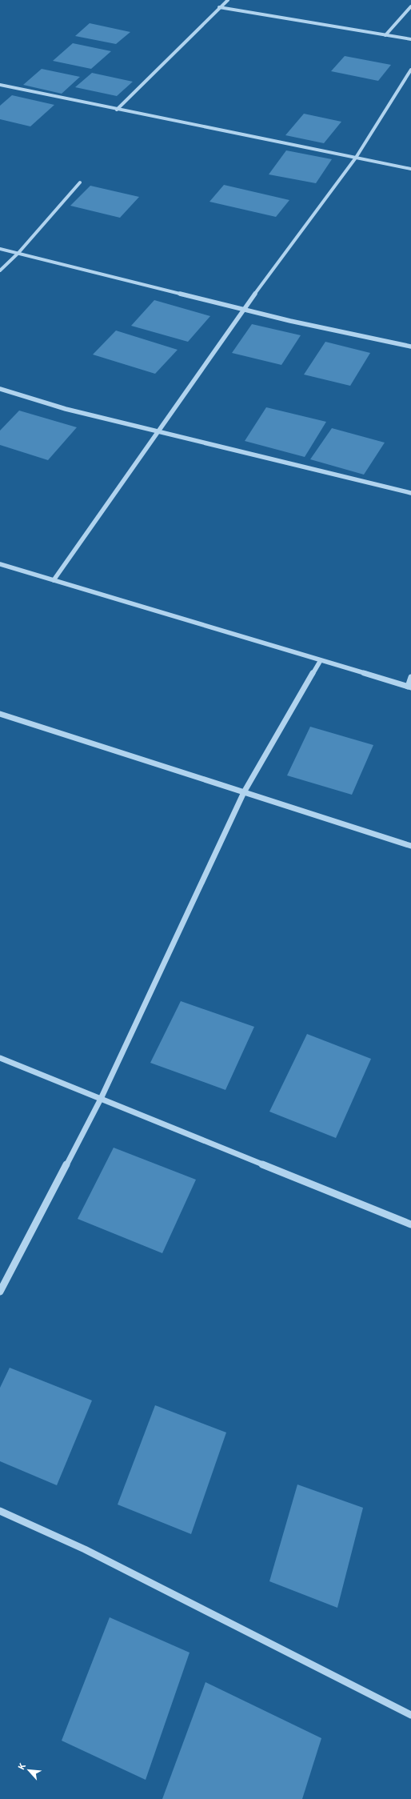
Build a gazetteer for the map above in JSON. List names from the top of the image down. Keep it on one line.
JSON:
{"north":"top left"}
